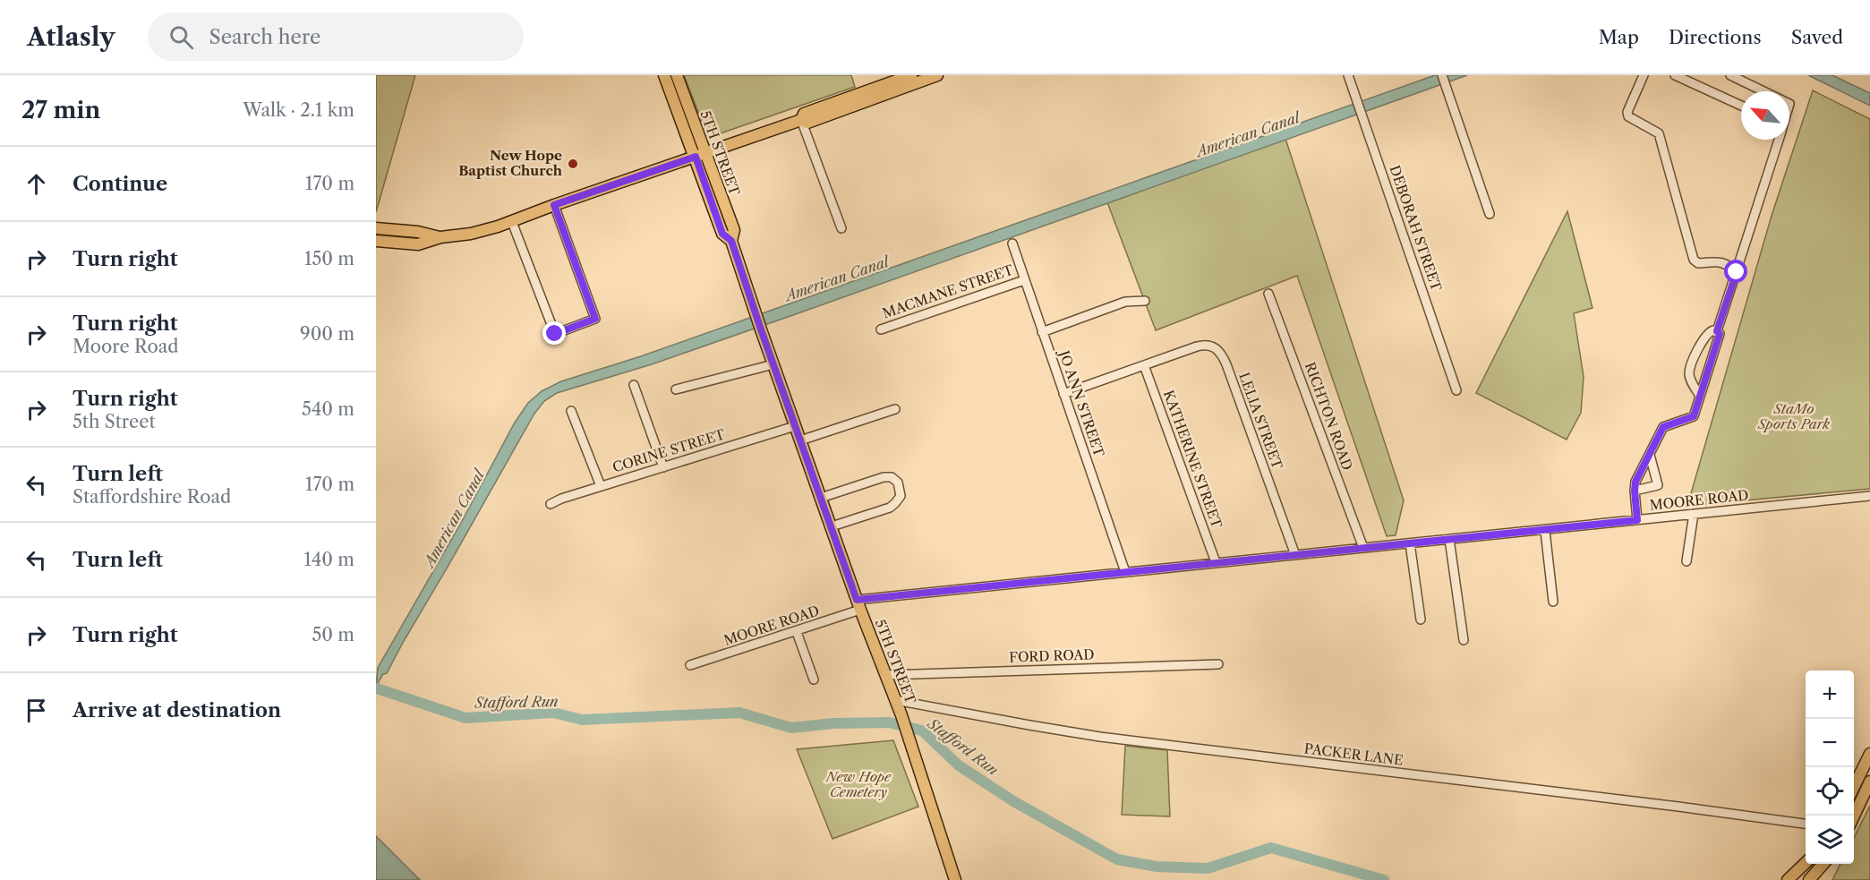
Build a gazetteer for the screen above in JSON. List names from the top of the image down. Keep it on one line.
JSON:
{"streets":{"main road":["5TH STREET"],"street":["DEBORAH STREET","MACMANE STREET","JO ANN STREET","RICHTON ROAD","LELIA STREET","CORINE STREET","KATHERINE STREET","MOORE ROAD","FORD ROAD","PACKER LANE"]},"crossings":[["5TH STREET","CORINE STREET"],["5TH STREET","MOORE ROAD"],["5TH STREET","FORD ROAD"],["5TH STREET","PACKER LANE"],["MACMANE STREET","JO ANN STREET"],["JO ANN STREET","LELIA STREET"],["JO ANN STREET","MOORE ROAD"],["RICHTON ROAD","MOORE ROAD"],["LELIA STREET","KATHERINE STREET"],["LELIA STREET","MOORE ROAD"],["KATHERINE STREET","MOORE ROAD"]],"water":["American Canal","Stafford Run"],"parks":["StaMo Sports Park","New Hope Cemetery"],"places":["New Hope Baptist Church"],"north":"top left","page":{"header":"Atlasly","search":"Search here","nav":["Map","Directions","Saved"],"heading":["27 min","Walk · 2.1 km"],"list":[["Continue","170 m"],["Turn right","150 m"],["Turn right","Moore Road","900 m"],["Turn right","5th Street","540 m"],["Turn left","Staffordshire Road","170 m"],["Turn left","140 m"],["Turn right","50 m"],"Arrive at destination"],"map_buttons":["+","−"]}}
